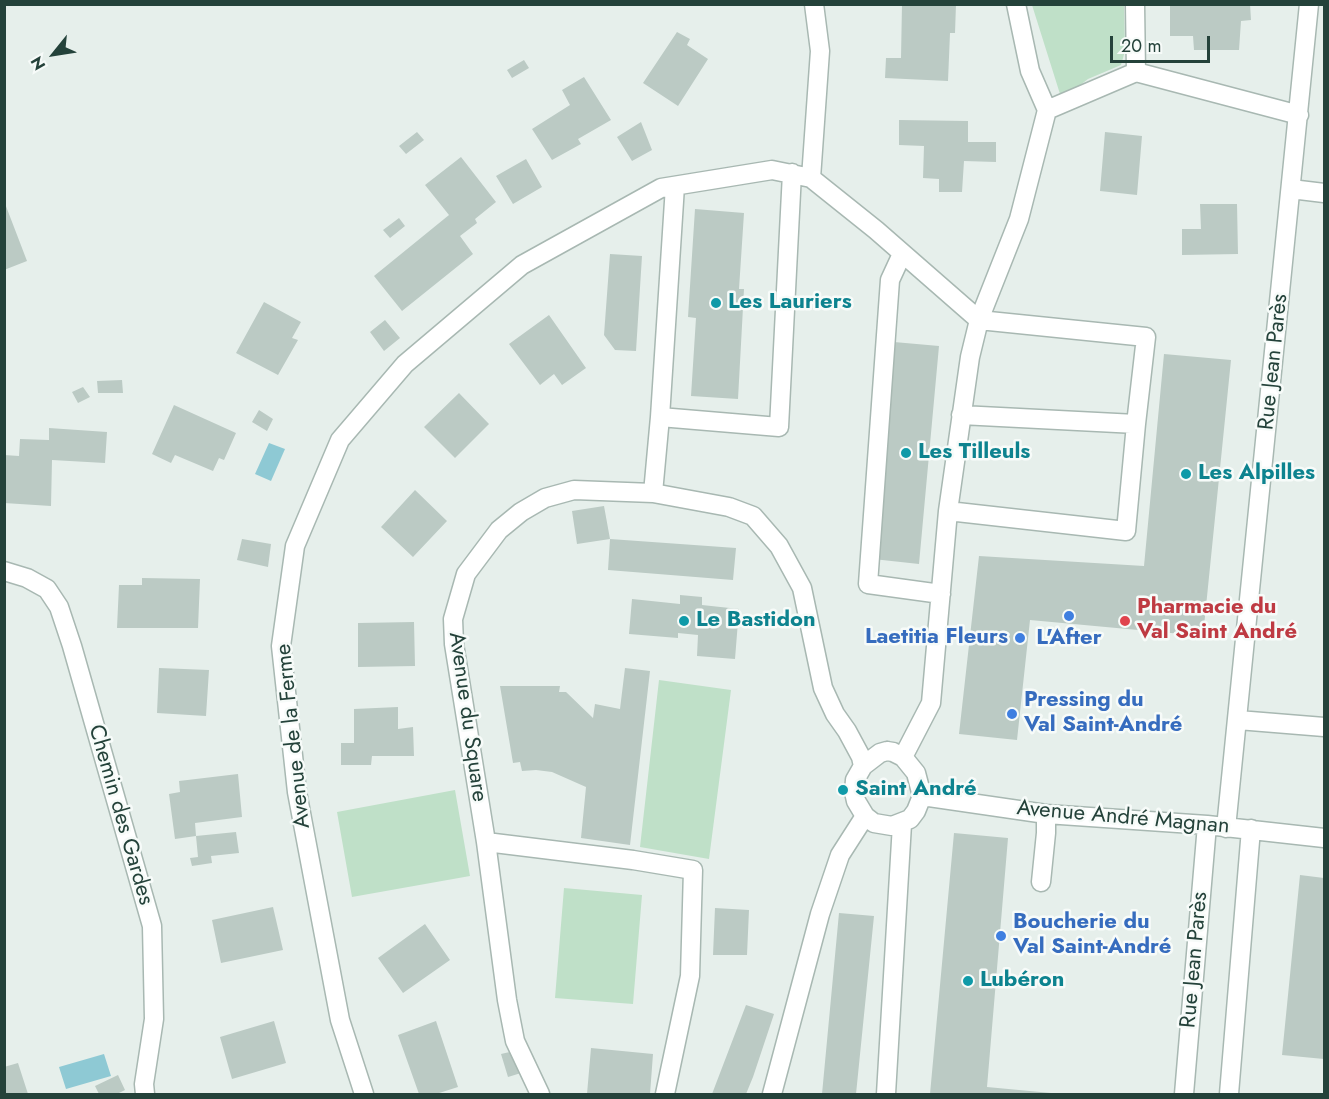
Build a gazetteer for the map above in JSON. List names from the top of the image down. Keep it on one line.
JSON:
{"streets":{"street":["Rue Jean Parès","Avenue du Square","Avenue de la Ferme","Chemin des Gardes","Avenue André Magnan"]},"crossings":[["Rue Jean Parès","Avenue André Magnan"],["Avenue du Square","Avenue André Magnan"]],"places":["Les Lauriers","Les Tilleuls","Les Alpilles","L'After","Le Bastidon","Pharmacie du Val Saint André","Laetitia Fleurs","Pressing du Val Saint-André","Saint André","Boucherie du Val Saint-André","Lubéron"],"scale_bar":"20 m","north":"bottom left"}
